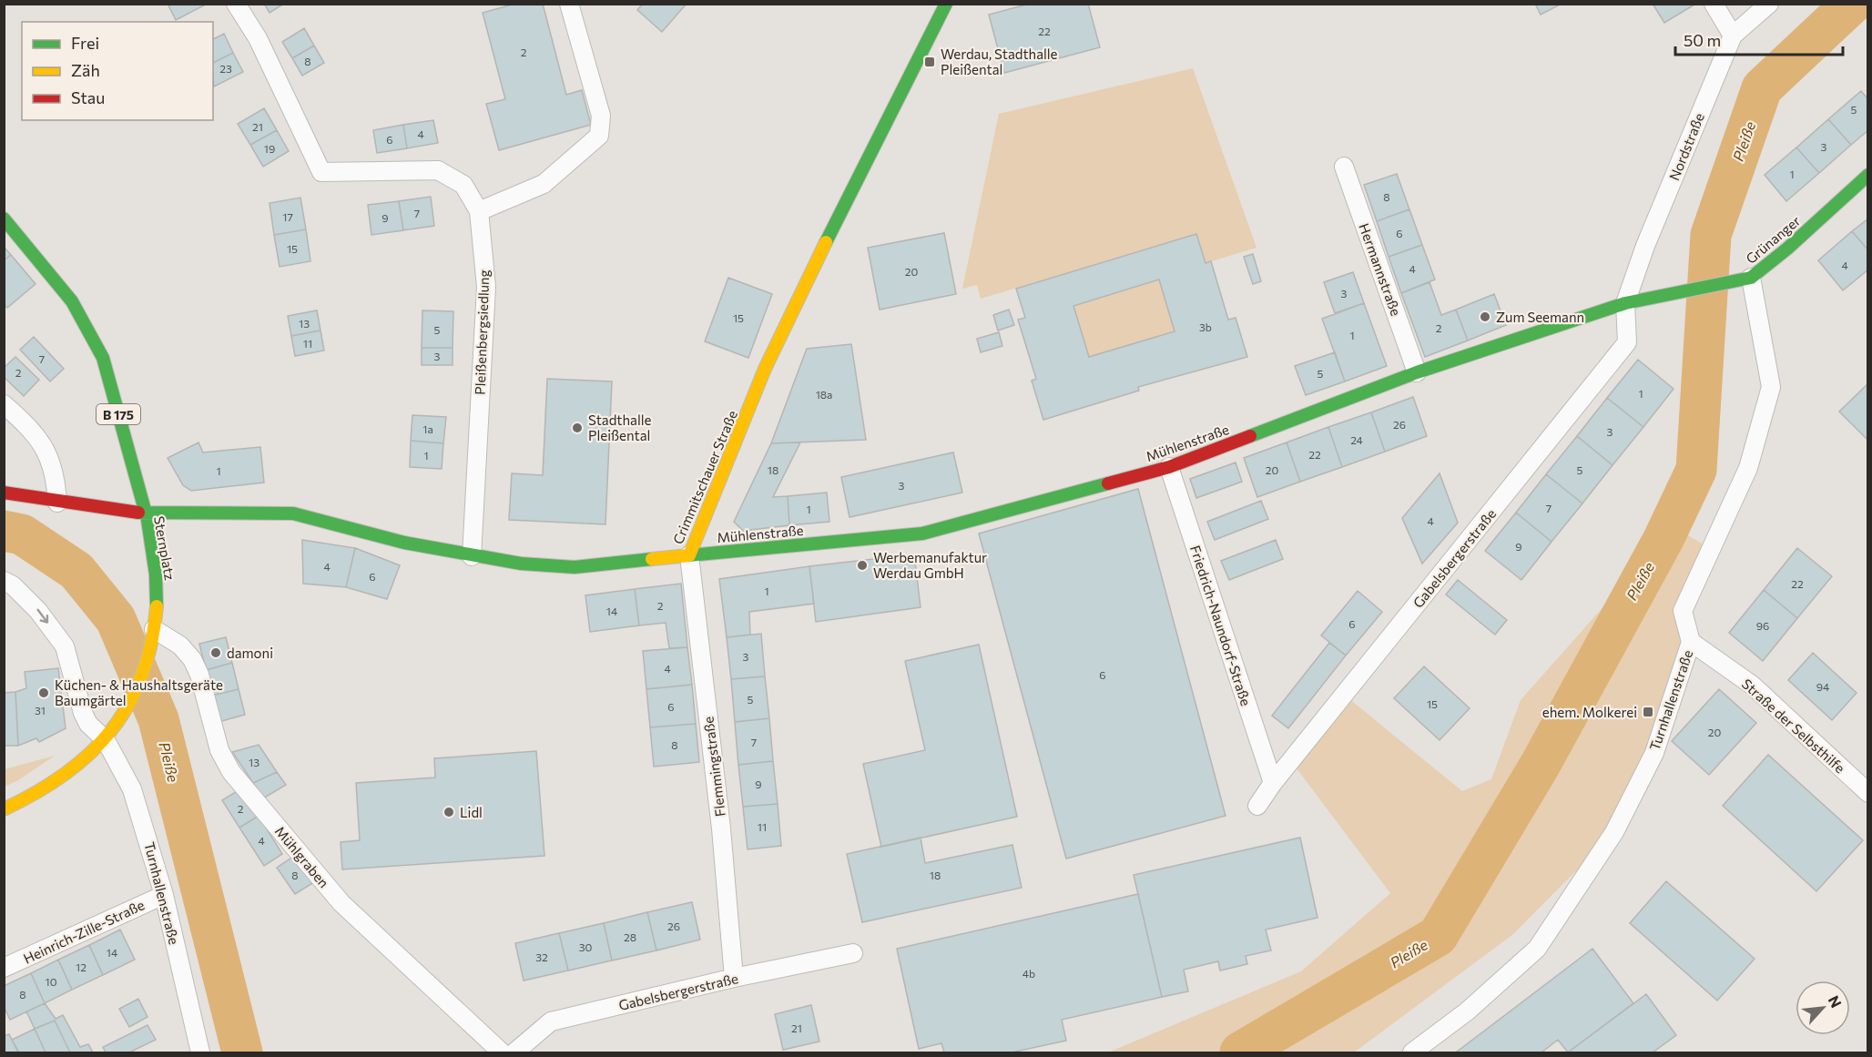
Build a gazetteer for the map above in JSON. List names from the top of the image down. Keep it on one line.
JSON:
{"streets":{"street":["Nordstraße","Grünanger","Hermannstraße","Pleißenbergsiedlung","B 175","Mühlenstraße","Crimmitschauer Straße","Sternplatz","Gabelsbergerstraße","Friedrich-Naundorf-Straße","Turnhallenstraße","Straße der Selbsthilfe","Flemmingstraße","Mühlgraben","Heinrich-Zille-Straße"]},"crossings":[["Nordstraße","Mühlenstraße"],["Nordstraße","Gabelsbergerstraße"],["Grünanger","Mühlenstraße"],["Grünanger","Turnhallenstraße"],["Hermannstraße","Mühlenstraße"],["Pleißenbergsiedlung","Crimmitschauer Straße"],["B 175","Crimmitschauer Straße"],["B 175","Sternplatz"],["B 175","Turnhallenstraße"],["B 175","Mühlgraben"],["Mühlenstraße","Crimmitschauer Straße"],["Mühlenstraße","Gabelsbergerstraße"],["Mühlenstraße","Friedrich-Naundorf-Straße"],["Mühlenstraße","Flemmingstraße"],["Crimmitschauer Straße","Sternplatz"],["Crimmitschauer Straße","Flemmingstraße"],["Sternplatz","Mühlgraben"],["Gabelsbergerstraße","Friedrich-Naundorf-Straße"],["Gabelsbergerstraße","Flemmingstraße"],["Turnhallenstraße","Straße der Selbsthilfe"],["Turnhallenstraße","Heinrich-Zille-Straße"]],"water":["Pleiße"],"places":{"transit":["Werdau, Stadthalle Pleißental","ehem. Molkerei"],"other":["Zum Seemann","Stadthalle Pleißental","Werbemanufaktur Werdau GmbH","damoni","Küchen- & Haushaltsgeräte Baumgärtel","Lidl"]},"house_numbers":["22","2","8","23","5","21","4","6","3","19","1","8","7","17","9","6","15","4","4","20","3","15","13","3b","2","5","1","11","3","7","2","5","1","18a","26","1a","3","24","22","1","18","20","5","1","3","7","1","4","9","4","6","22","1","2","14","6","96","3","4","6","94","5","15","6","31","20","7","8","13","9","2","11","4","8","18","26","28","30","14","32","12","4b","10","8","21"],"legend":["Frei","Zäh","Stau"],"scale_bar":"50 m","north":"top right"}
